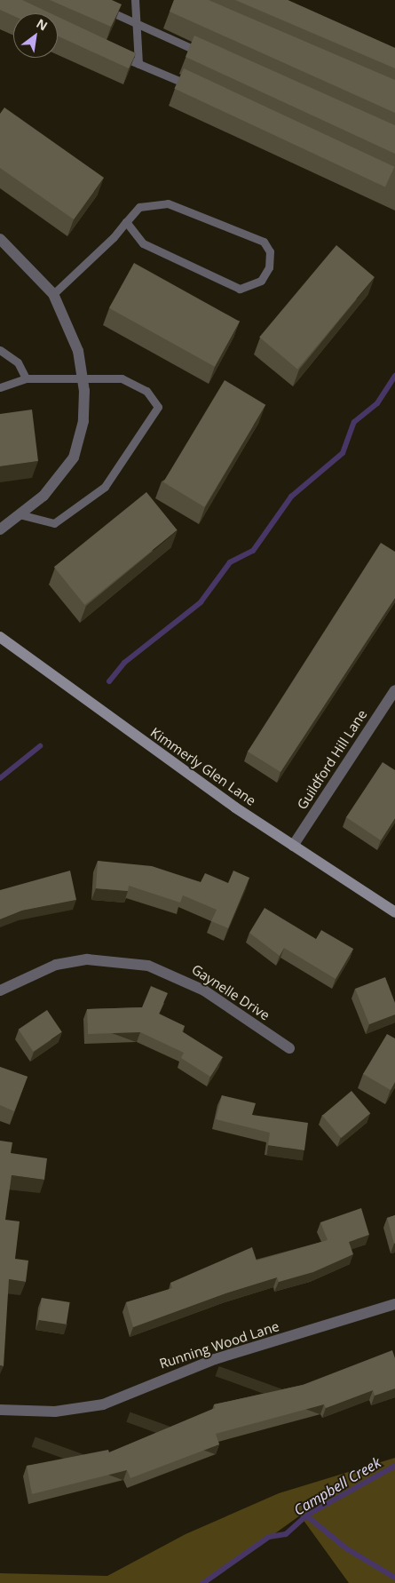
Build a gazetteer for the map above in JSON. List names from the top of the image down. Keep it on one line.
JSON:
{"streets":{"street":["Guildford Hill Lane","Kimmerly Glen Lane","Gaynelle Drive","Running Wood Lane"]},"crossings":[["Guildford Hill Lane","Kimmerly Glen Lane"]],"water":["Campbell Creek"],"north":"top right"}
